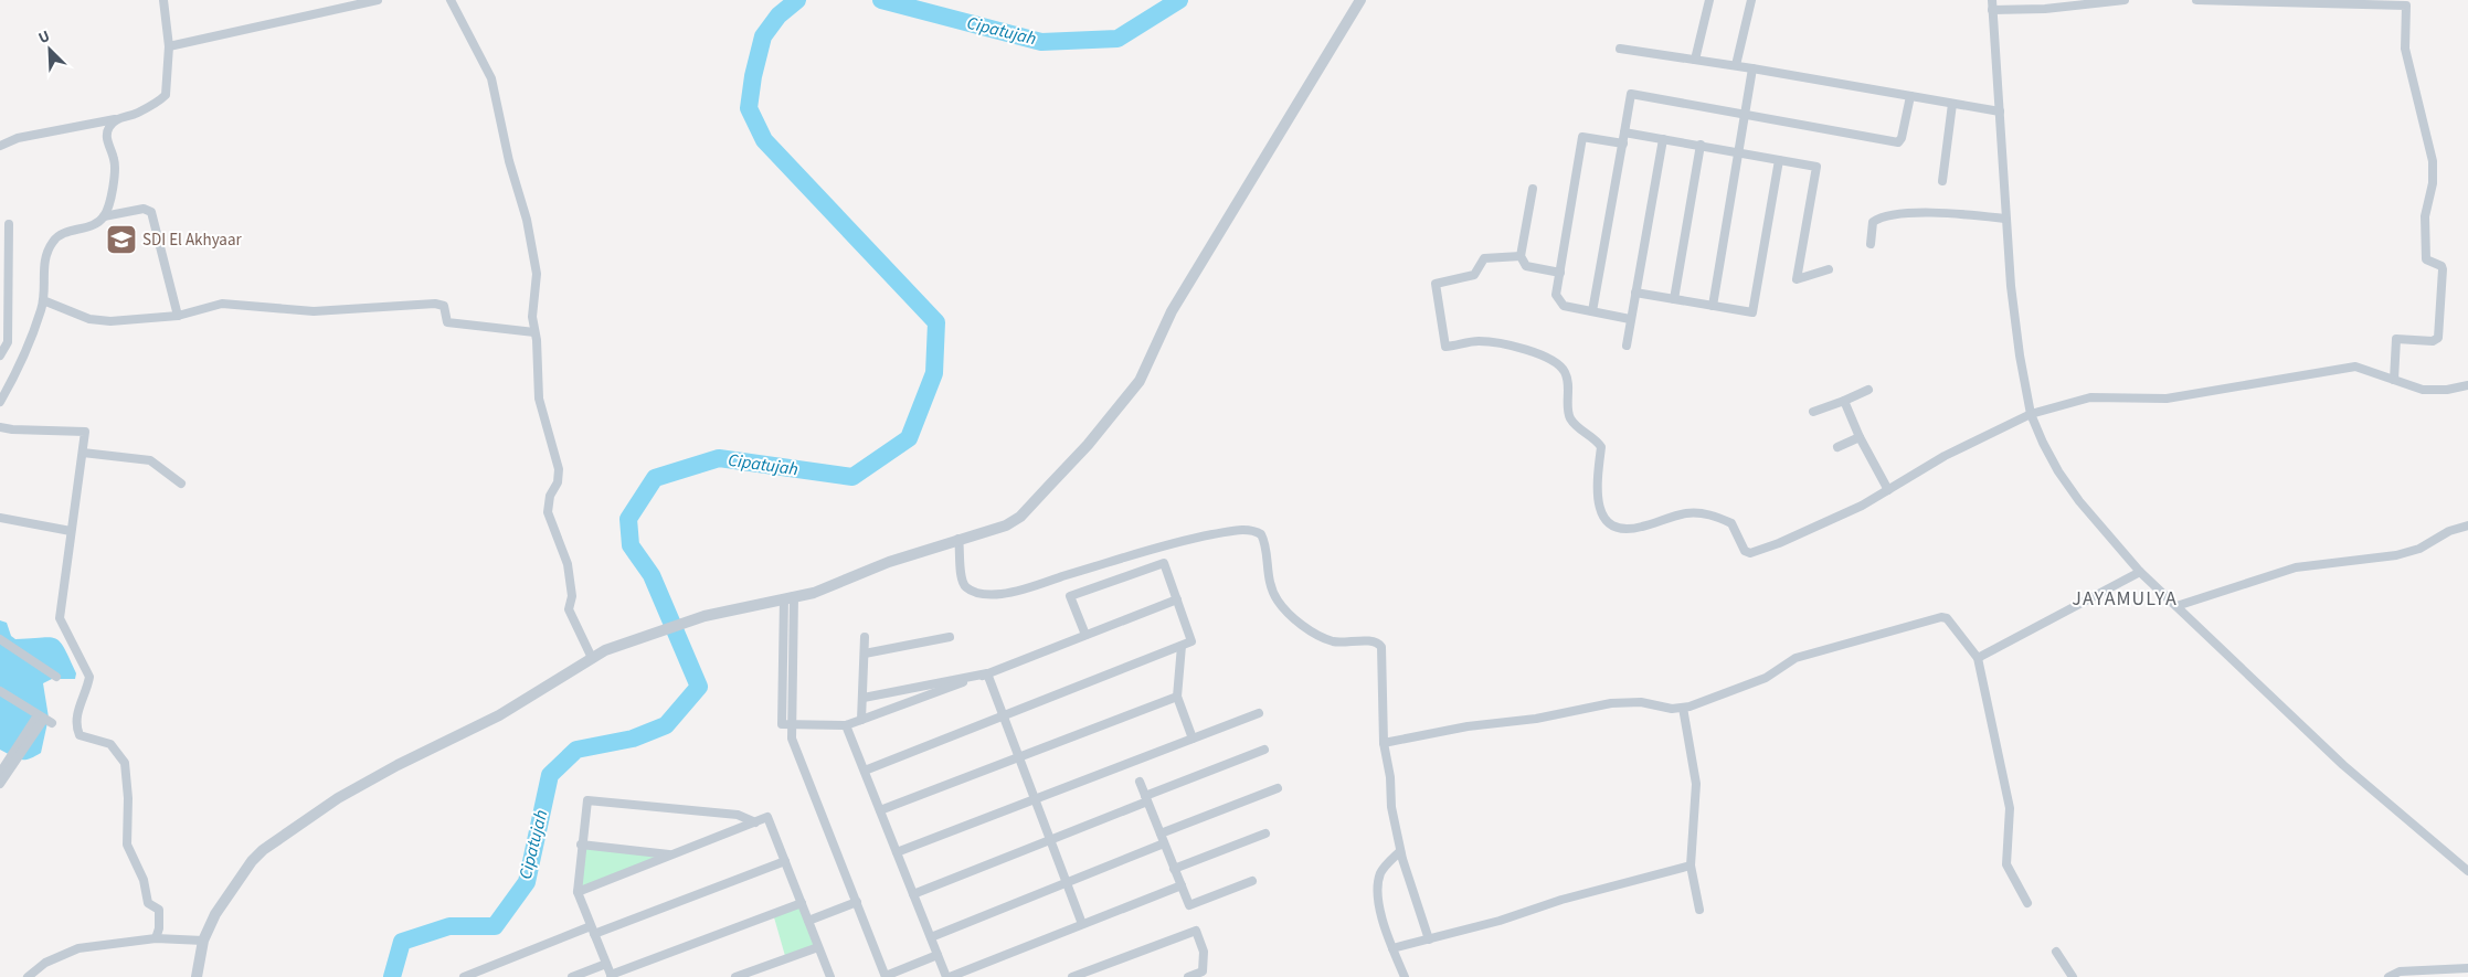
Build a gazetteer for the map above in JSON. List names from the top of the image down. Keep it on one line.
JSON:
{"districts":["JAYAMULYA"],"water":["Cipatujah"],"places":{"school or university":["SDI El Akhyaar"]},"north":"top left"}
